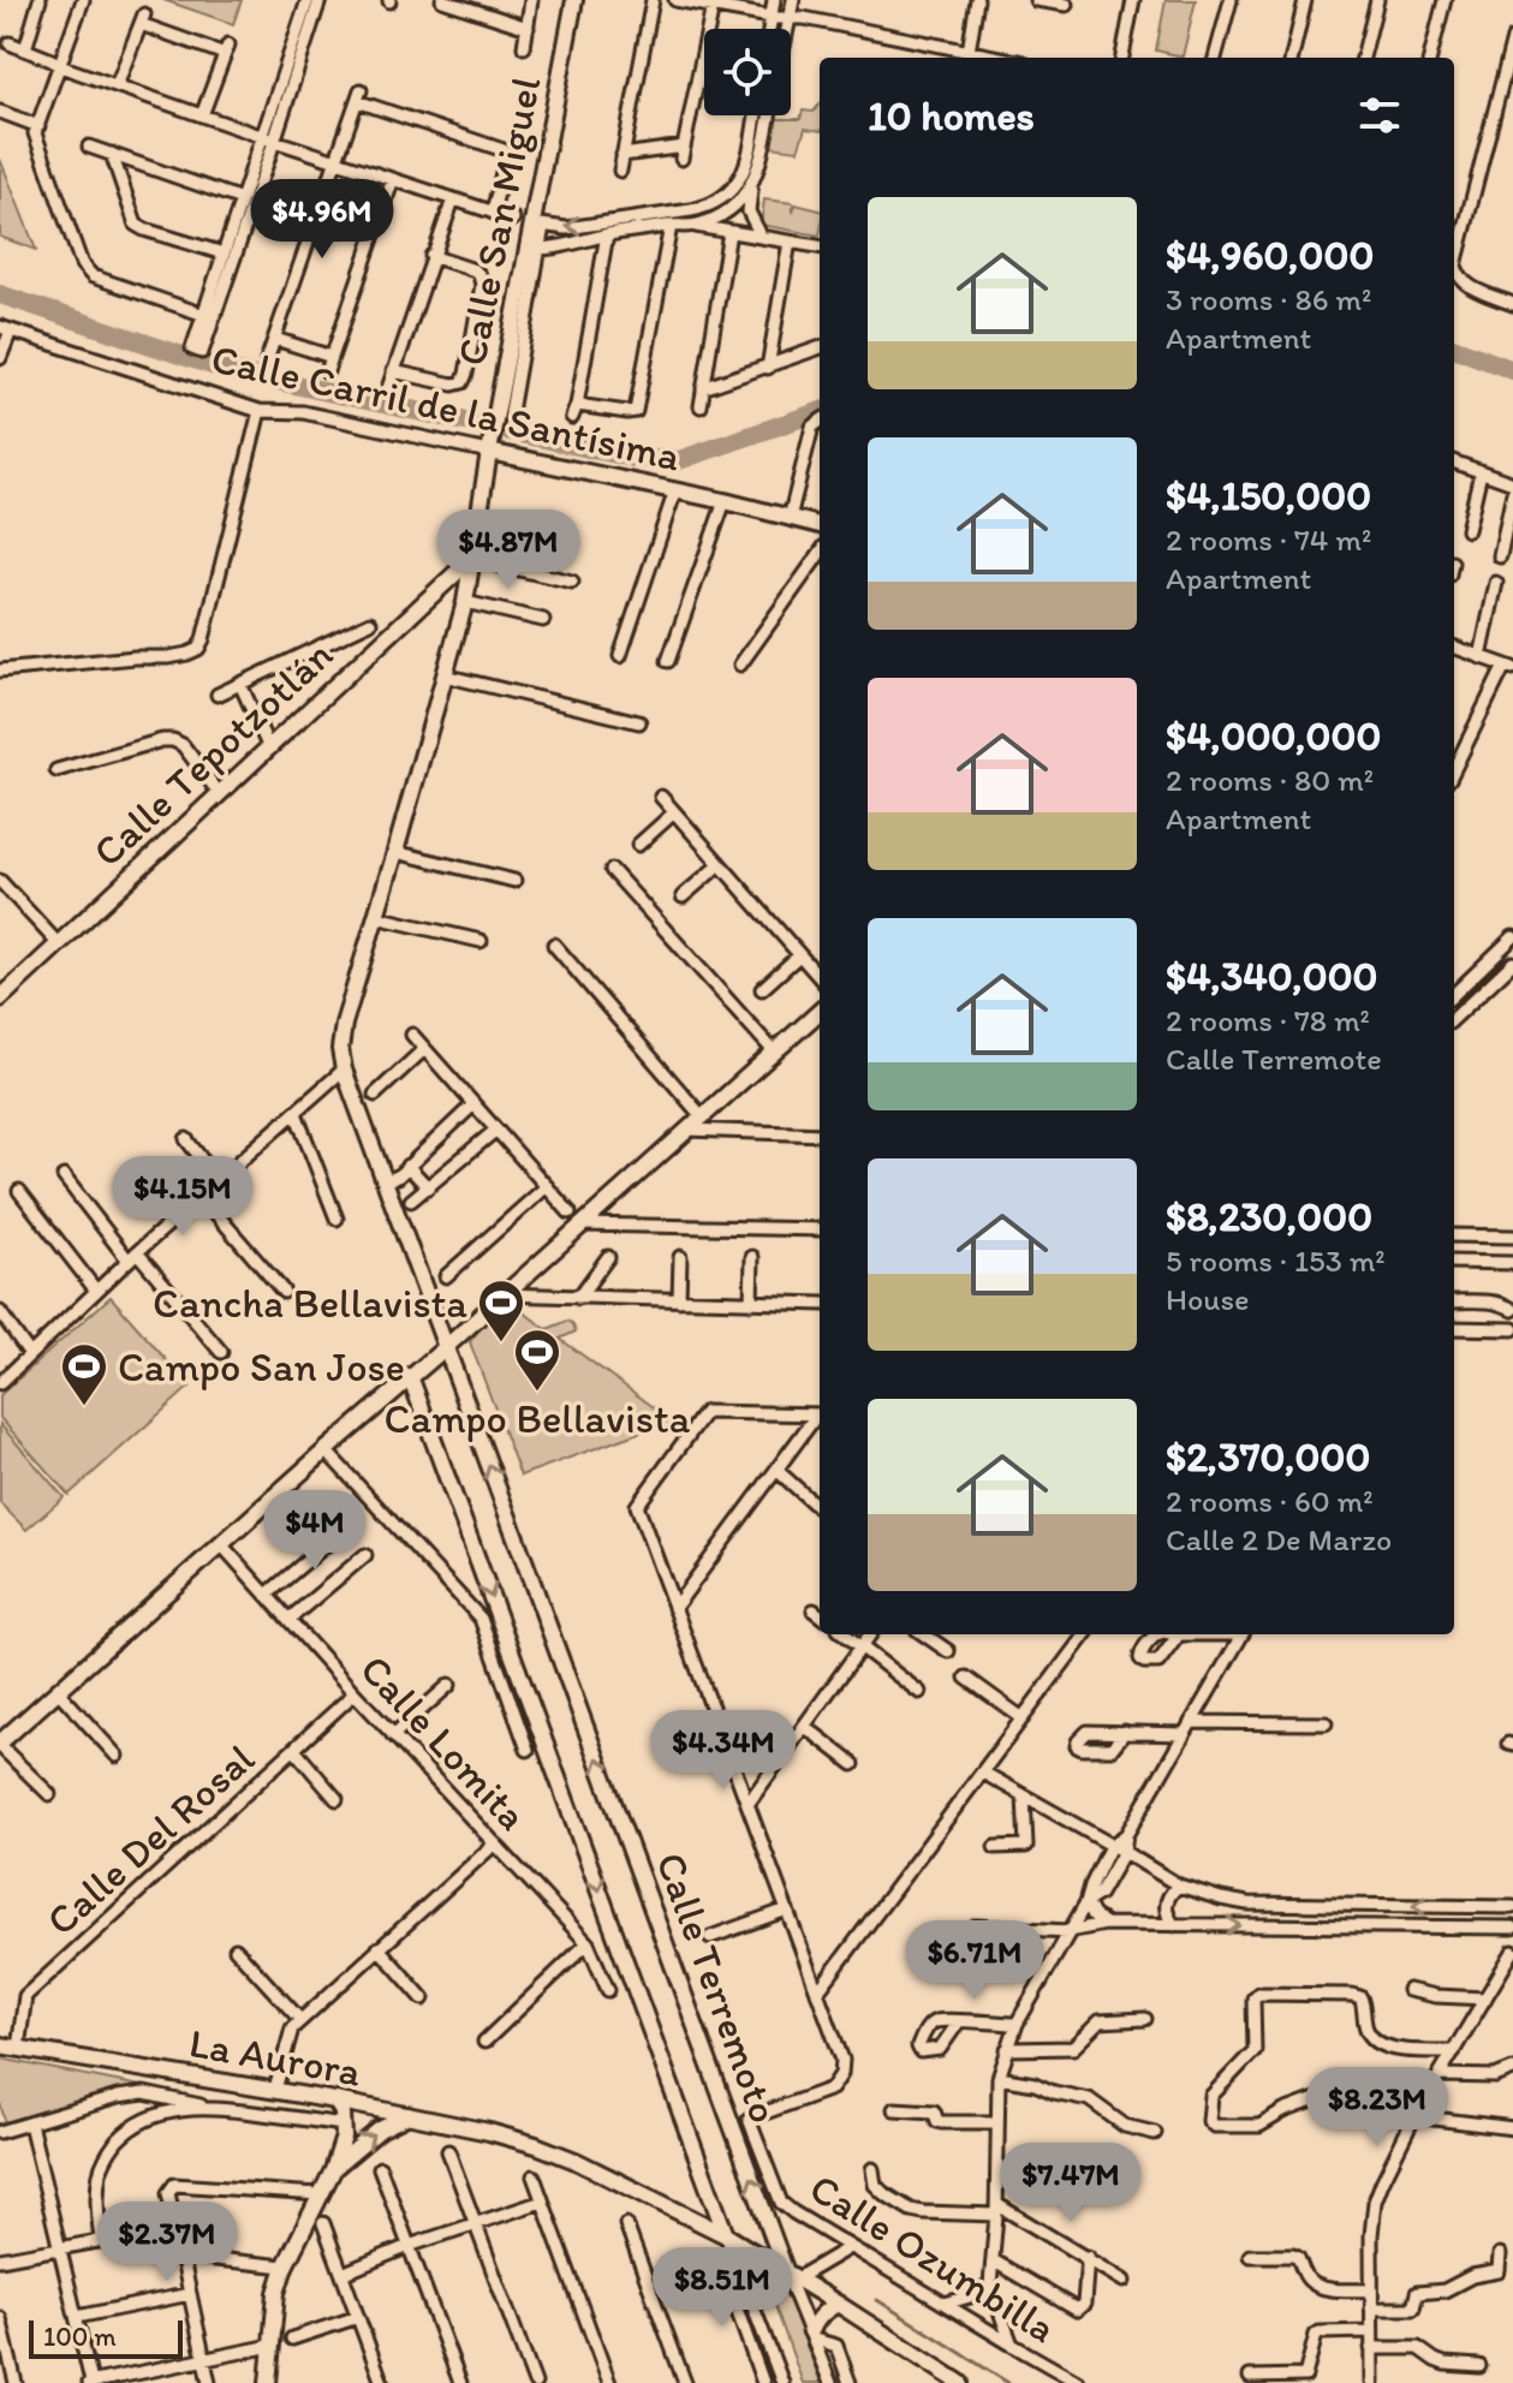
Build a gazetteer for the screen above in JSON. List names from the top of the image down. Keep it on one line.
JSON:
{"streets":{"street":["Calle San Miguel","Calle Carril de la Santísima","Calle Tepotzotlán","Calle Lomita","Calle Del Rosal","Calle Terremoto","La Aurora","Calle Ozumbilla"]},"crossings":[["Calle San Miguel","Calle Carril de la Santísima"],["Calle San Miguel","Calle Tepotzotlán"],["Calle San Miguel","Calle Terremoto"],["Calle Lomita","Calle Del Rosal"],["Calle Del Rosal","La Aurora"],["Calle Terremoto","La Aurora"]],"places":{"sports":["Cancha Bellavista","Campo Bellavista","Campo San Jose"]},"scale_bar":"100 m","page":{"heading":"10 homes","list":[{"name":"$4,960,000","note":"3 rooms · 86 m² · Apartment"},{"name":"$4,150,000","note":"2 rooms · 74 m² · Apartment"},{"name":"$4,000,000","note":"2 rooms · 80 m² · Apartment"},{"name":"$4,340,000","note":"2 rooms · 78 m² · Calle Terremote"},{"name":"$8,230,000","note":"5 rooms · 153 m² · House"},{"name":"$2,370,000","note":"2 rooms · 60 m² · Calle 2 De Marzo"}],"price":["$4.96M","$4.87M","$4.15M","$4M","$4.34M","$6.71M","$8.23M","$7.47M","$2.37M","$8.51M"],"scale":"100 m"}}
